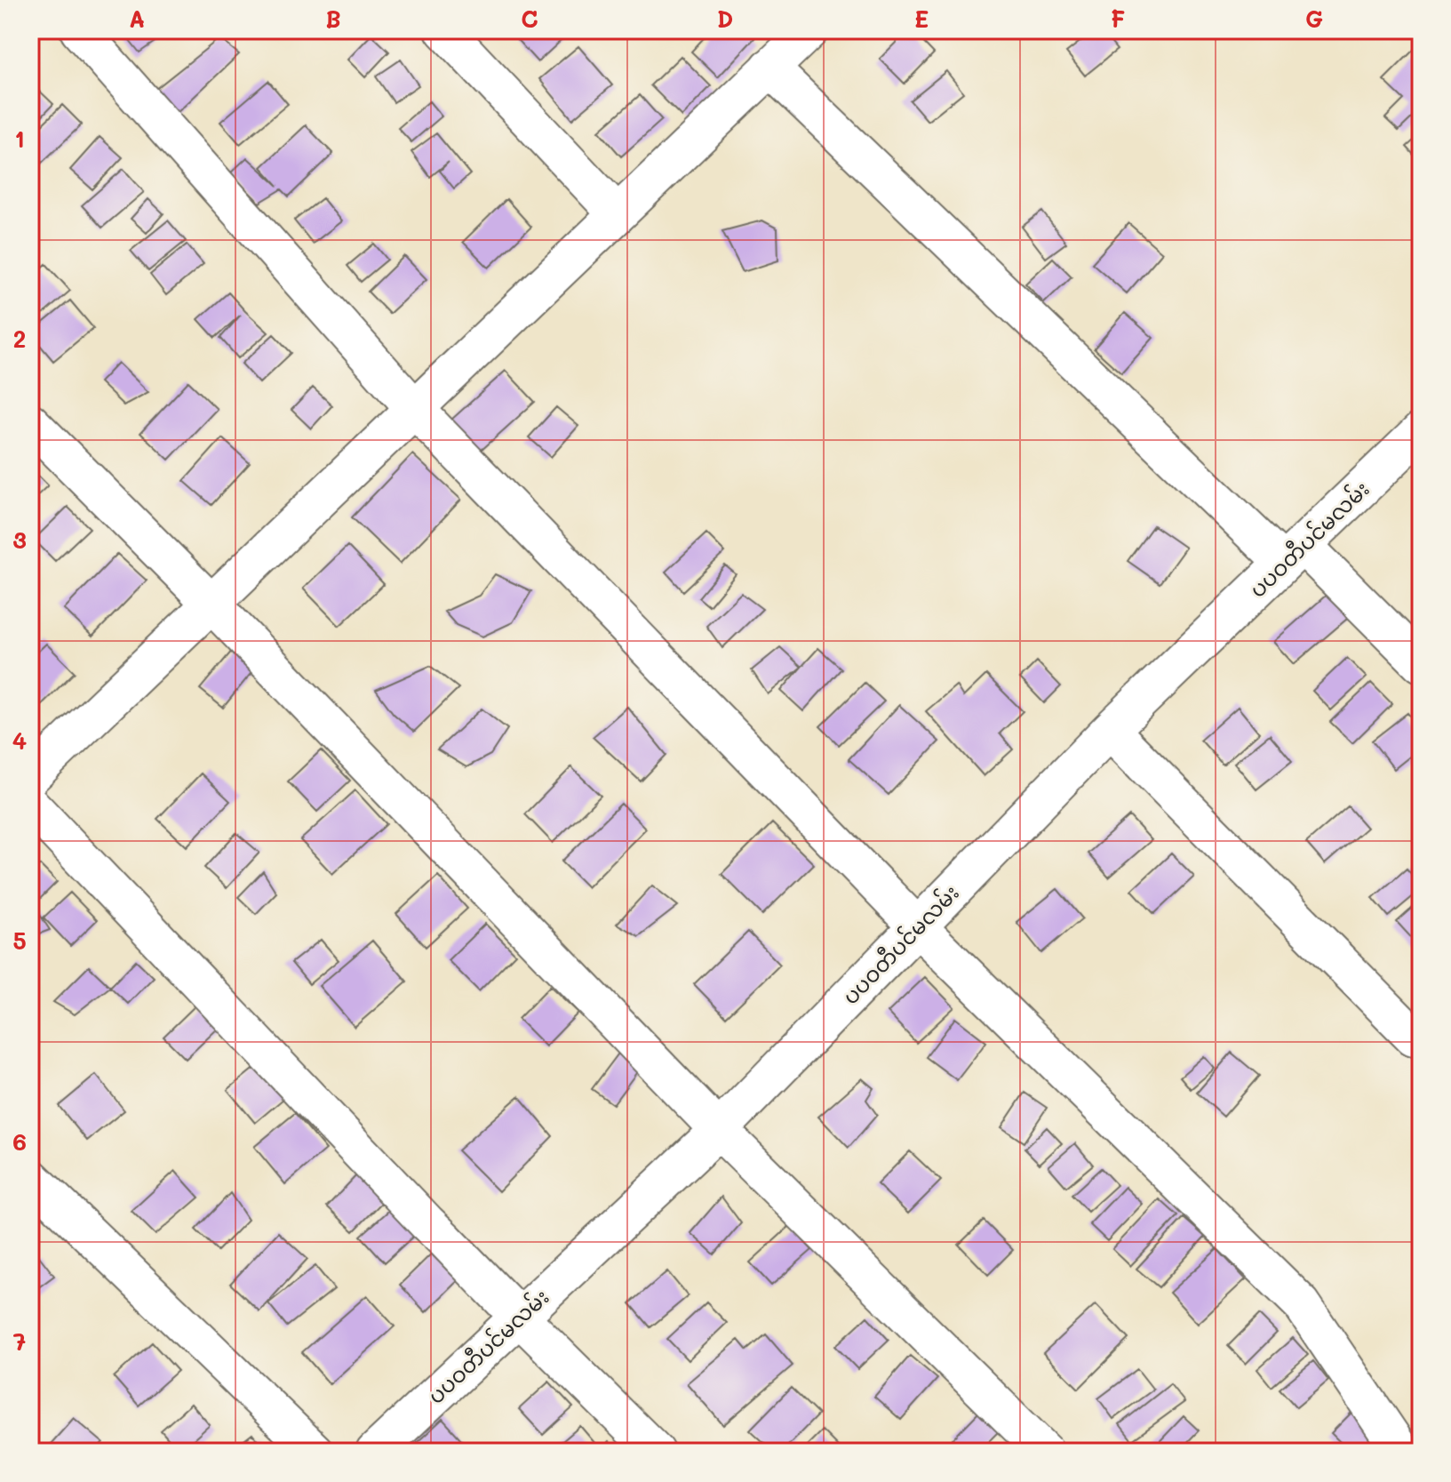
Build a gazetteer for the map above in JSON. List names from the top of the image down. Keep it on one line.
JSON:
{"streets":{"street":["ပပဝတီပင်မလမ်း"]},"grid":{"columns":["A","B","C","D","E","F","G"],"rows":["1","2","3","4","5","6","7"]}}
